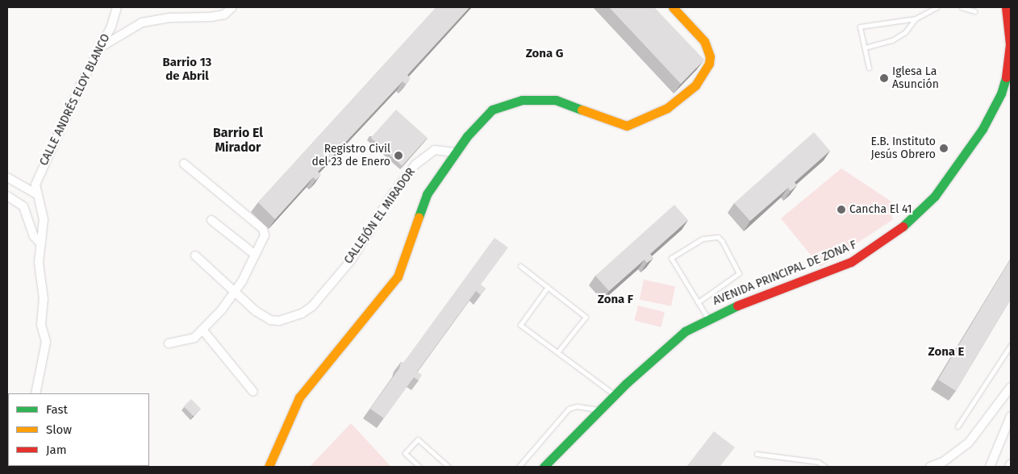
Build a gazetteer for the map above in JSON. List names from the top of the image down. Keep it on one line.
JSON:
{"streets":{"street":["CALLE ANDRÉS ELOY BLANCO","CALLEJÓN EL MIRADOR","AVENIDA PRINCIPAL DE ZONA F"]},"districts":["Zona G","Barrio 13 de Abril","Barrio El Mirador","Zona F","Zona E"],"places":["Iglesa La Asunción","E.B. Instituto Jesús Obrero","Registro Civil del 23 de Enero","Cancha El 41"],"legend":["Fast","Slow","Jam"]}
